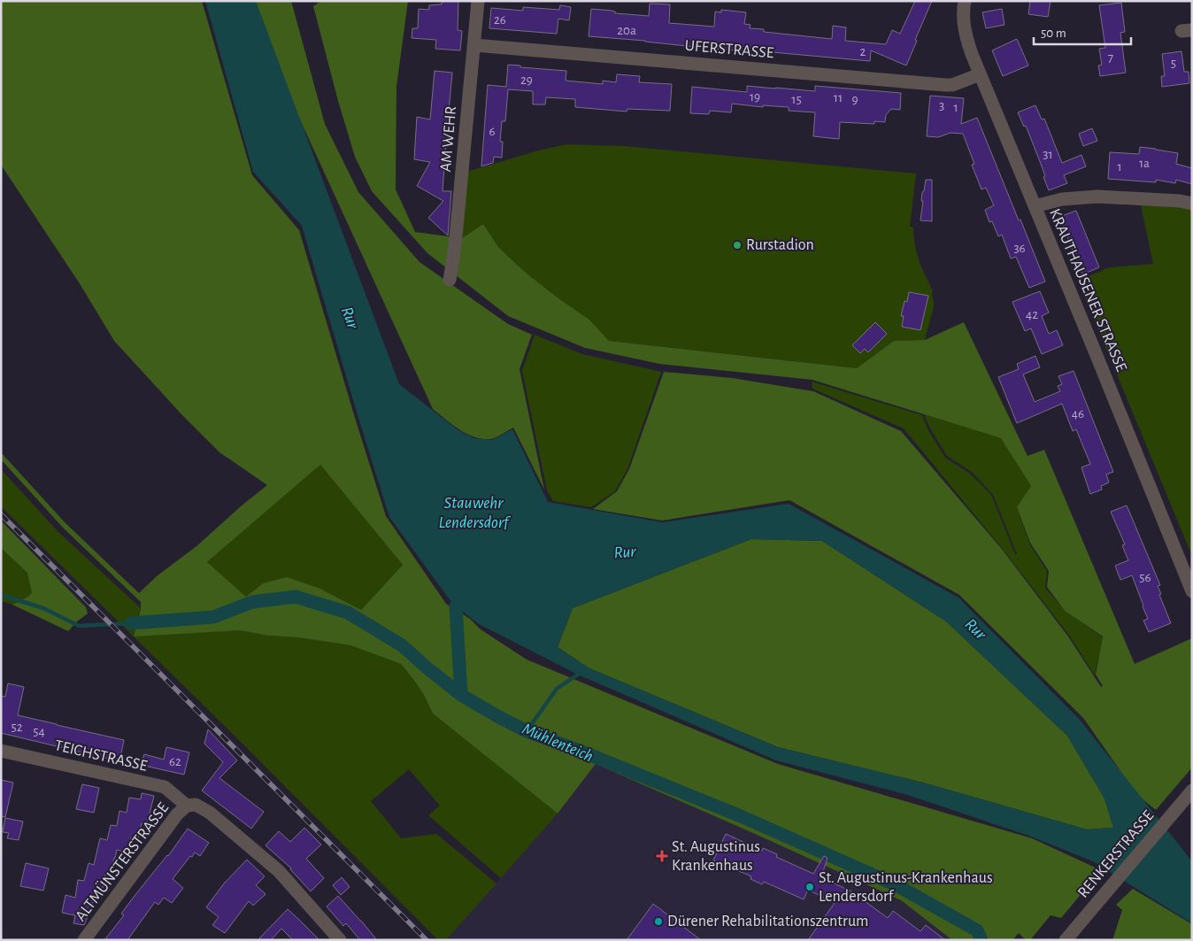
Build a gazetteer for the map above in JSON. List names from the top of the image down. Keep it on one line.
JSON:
{"streets":{"street":["UFERSTRASSE","AM WEHR","KRAUTHAUSENER STRASSE","TEICHSTRASSE","RENKERSTRASSE","ALTMÜNSTERSTRASSE"]},"crossings":[["UFERSTRASSE","AM WEHR"],["UFERSTRASSE","KRAUTHAUSENER STRASSE"],["TEICHSTRASSE","ALTMÜNSTERSTRASSE"]],"water":["Rur","Stauwehr Lendersdorf","Mühlenteich"],"places":{"other":["Rurstadion","St. Augustinus-Krankenhaus Lendersdorf","Dürener Rehabilitationszentrum"],"health":["St. Augustinus Krankenhaus"]},"house_numbers":["26","20a","2","7","5","29","19","11","15","9","3","1","6","31","1a","1","36","42","46","56","52","54","62"],"scale_bar":"50 m"}
